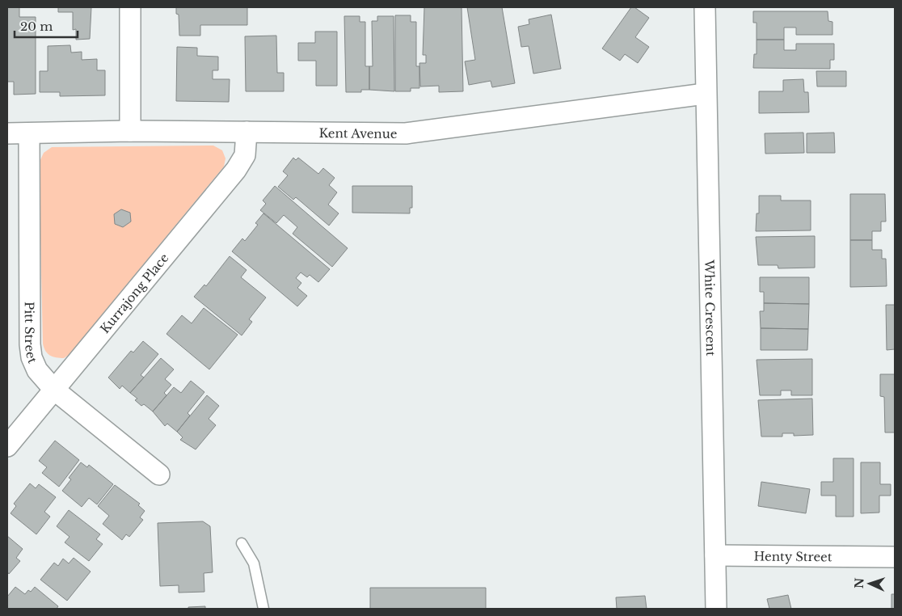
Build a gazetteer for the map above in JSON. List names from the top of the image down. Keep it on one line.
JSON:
{"streets":{"street":["Kent Avenue","Kurrajong Place","White Crescent","Pitt Street","Henty Street"]},"crossings":[["Kent Avenue","Kurrajong Place"],["Kent Avenue","White Crescent"],["Kent Avenue","Pitt Street"],["Kurrajong Place","Pitt Street"],["White Crescent","Henty Street"]],"scale_bar":"20 m","north":"left"}
